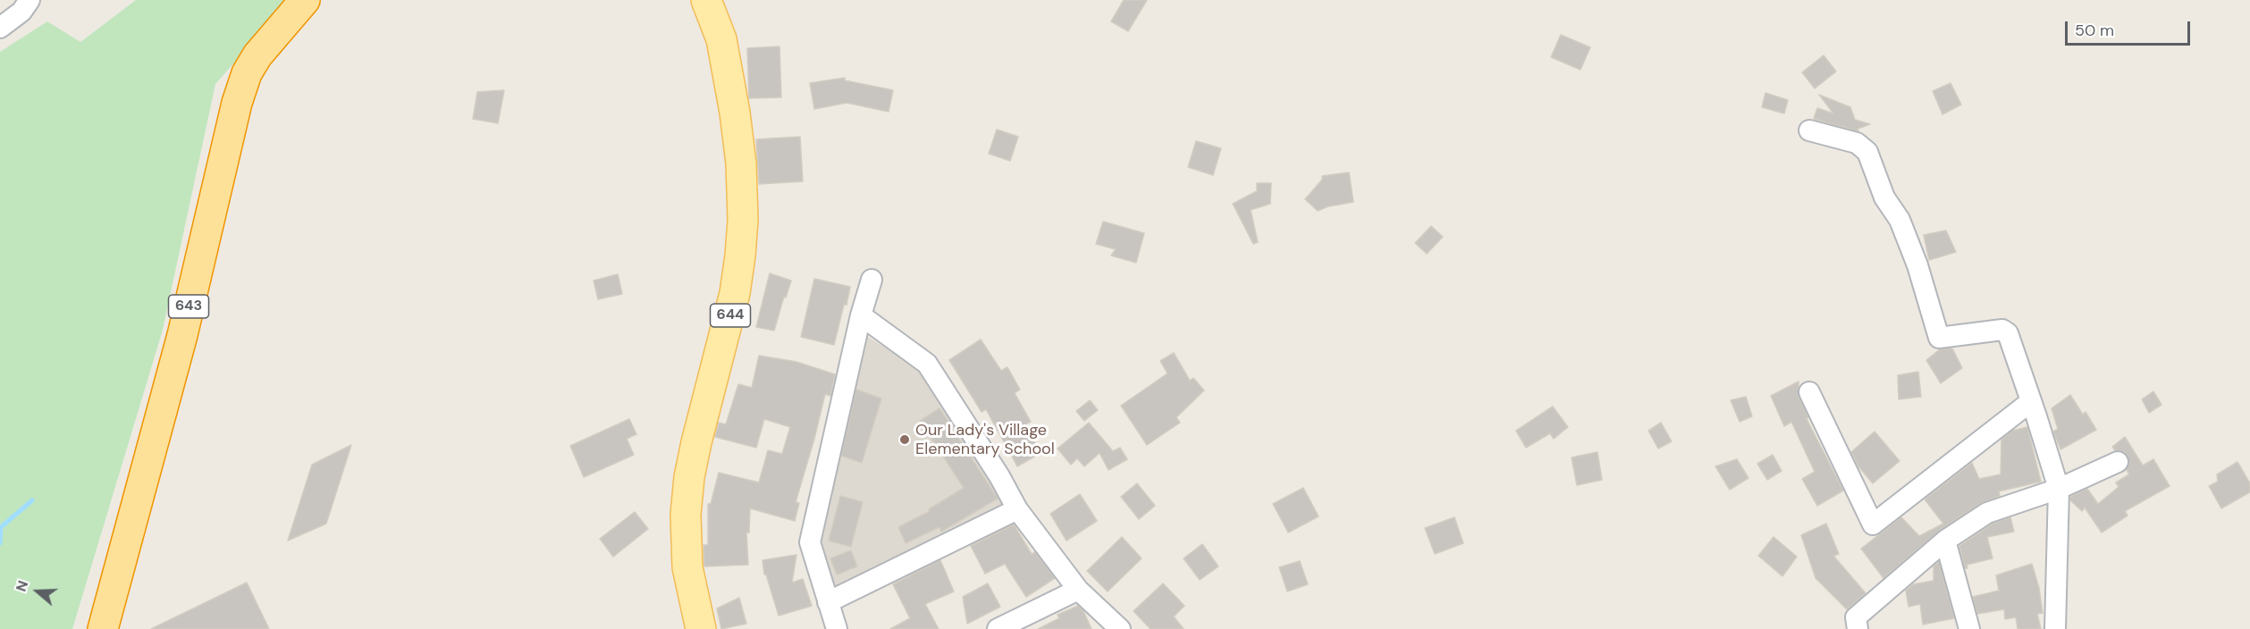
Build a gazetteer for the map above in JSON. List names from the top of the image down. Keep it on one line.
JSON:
{"streets":{"highway":["643"],"main road":["644"]},"places":["Our Lady's Village Elementary School"],"scale_bar":"50 m","north":"left"}
